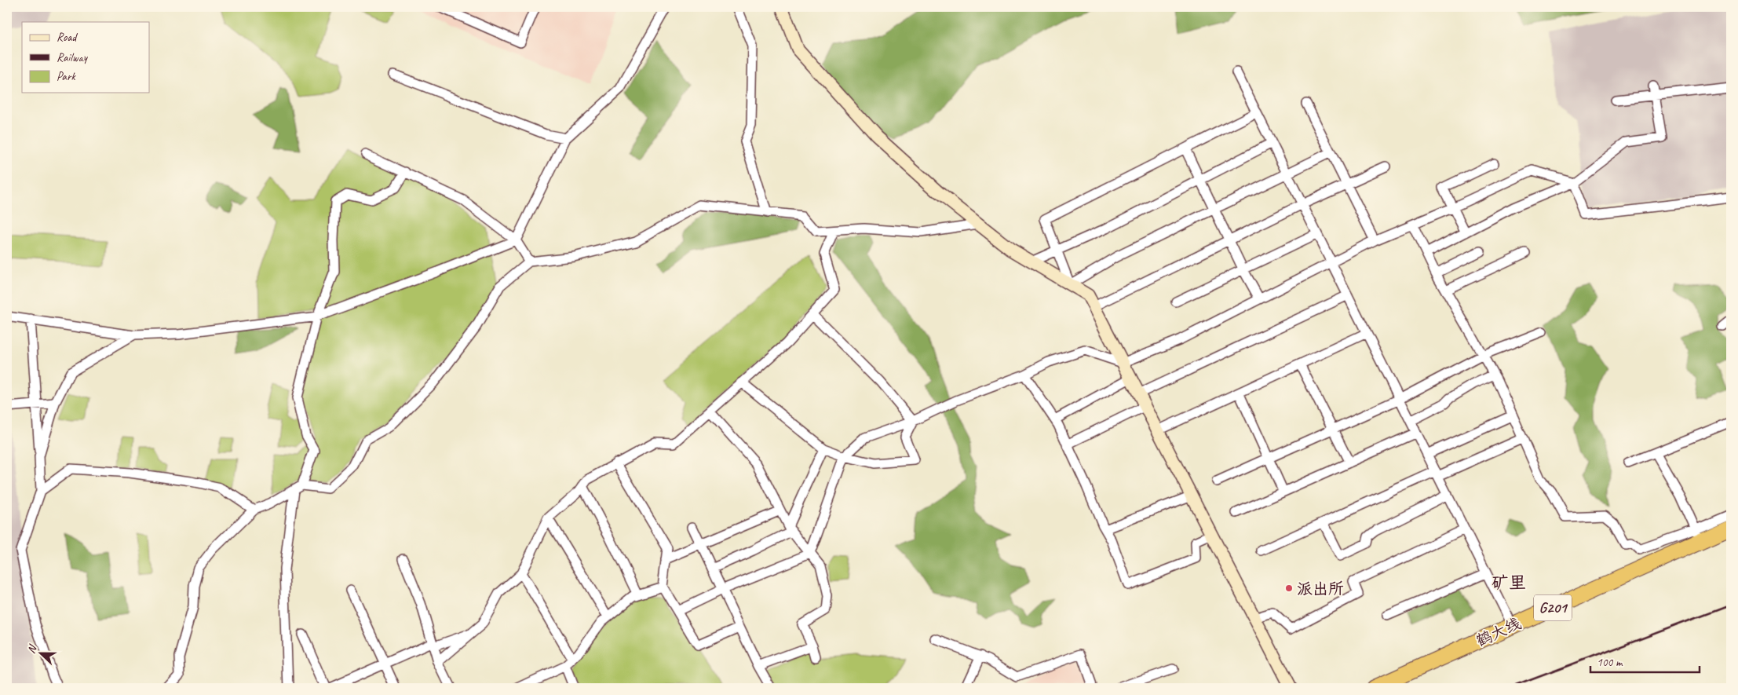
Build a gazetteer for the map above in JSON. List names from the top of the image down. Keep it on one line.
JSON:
{"streets":{"highway":["G201","鹤大线"]},"districts":["矿里"],"places":["派出所"],"legend":["Road","Railway","Park"],"scale_bar":"100 m","north":"left"}
